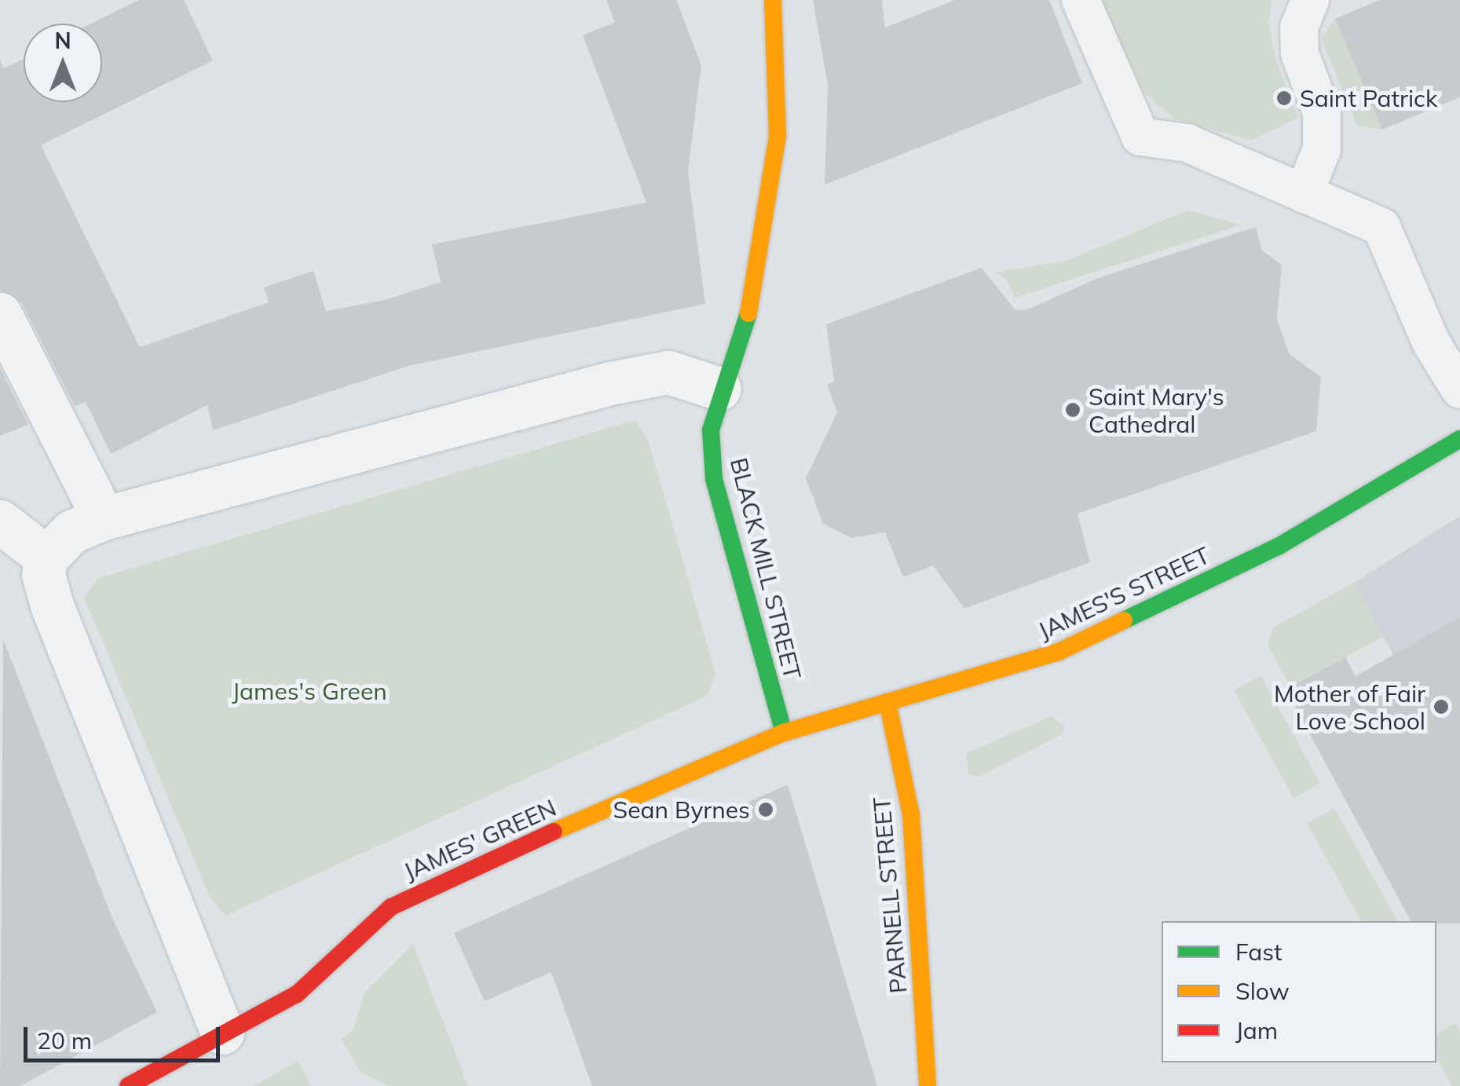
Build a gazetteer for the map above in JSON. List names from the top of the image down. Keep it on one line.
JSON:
{"streets":{"street":["BLACK MILL STREET","JAMES'S STREET","JAMES' GREEN","PARNELL STREET"]},"crossings":[["BLACK MILL STREET","JAMES'S STREET"],["BLACK MILL STREET","JAMES' GREEN"],["JAMES'S STREET","JAMES' GREEN"],["JAMES'S STREET","PARNELL STREET"]],"parks":["James's Green"],"places":["Saint Patrick","Saint Mary's Cathedral","Mother of Fair Love School","Sean Byrnes"],"legend":["Fast","Slow","Jam"],"scale_bar":"20 m","north":"top"}
